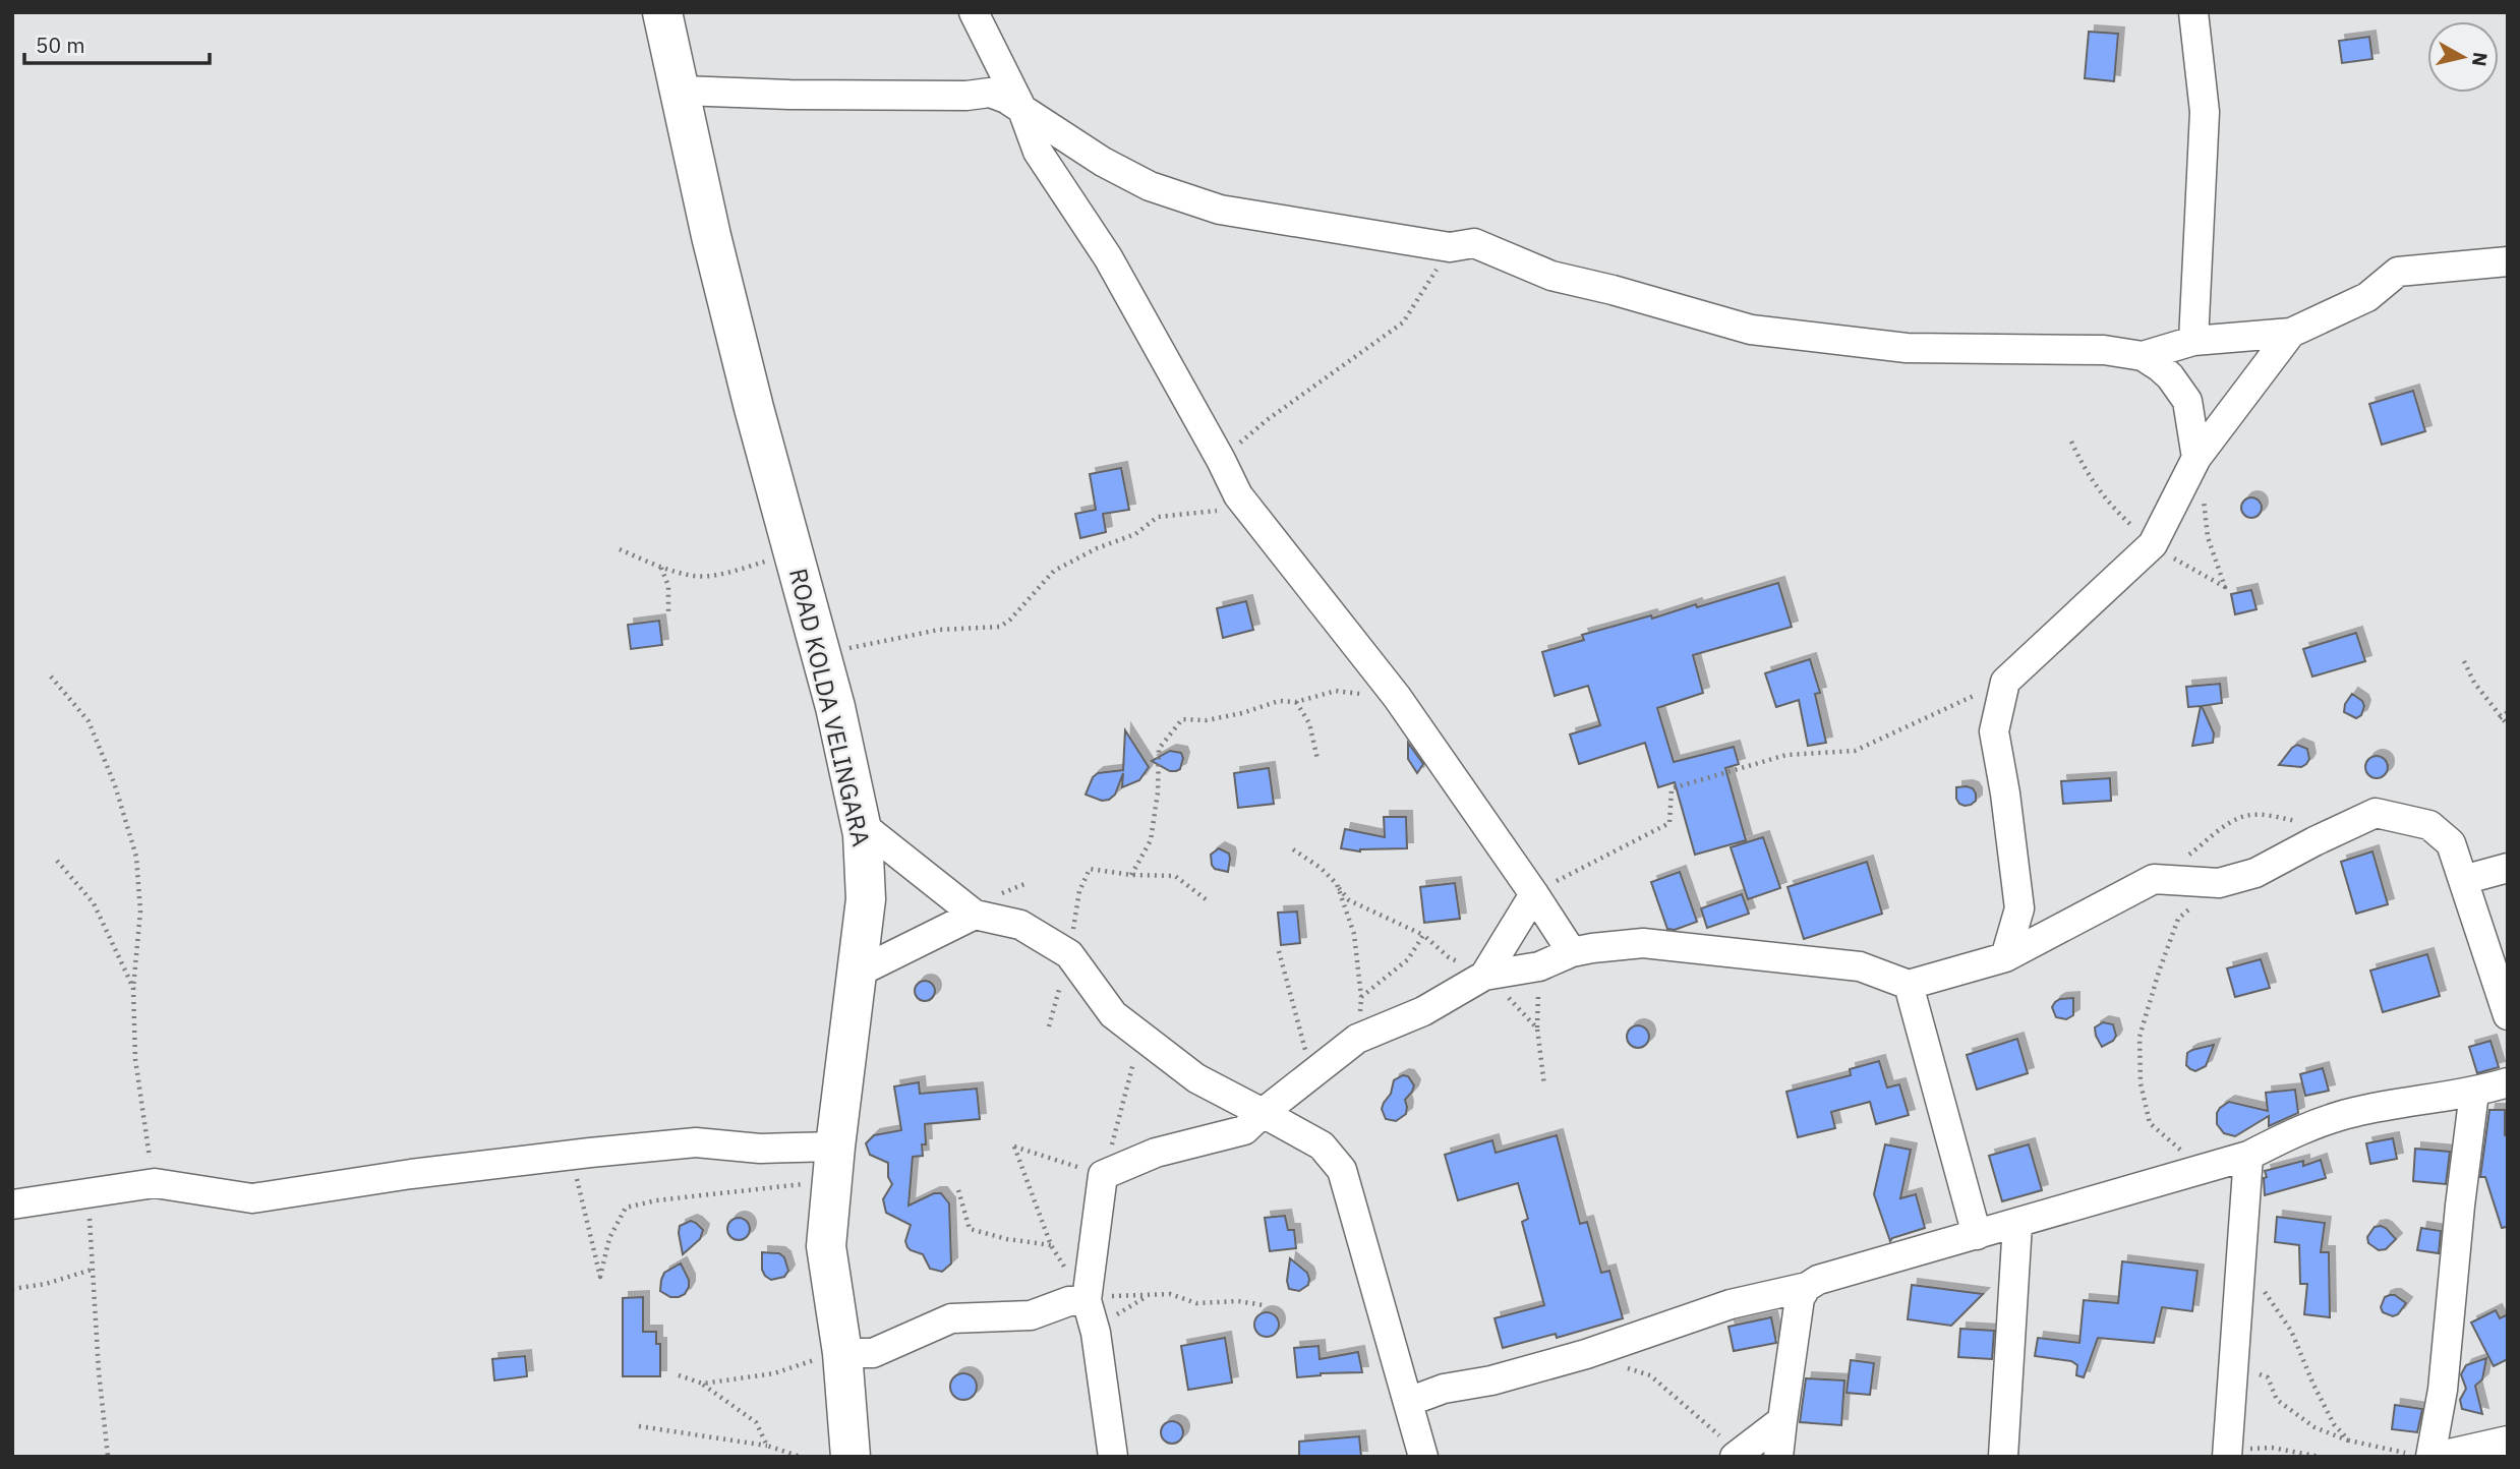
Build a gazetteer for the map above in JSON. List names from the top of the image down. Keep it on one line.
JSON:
{"streets":{"main road":["ROAD KOLDA VELINGARA"]},"scale_bar":"50 m","north":"right"}
